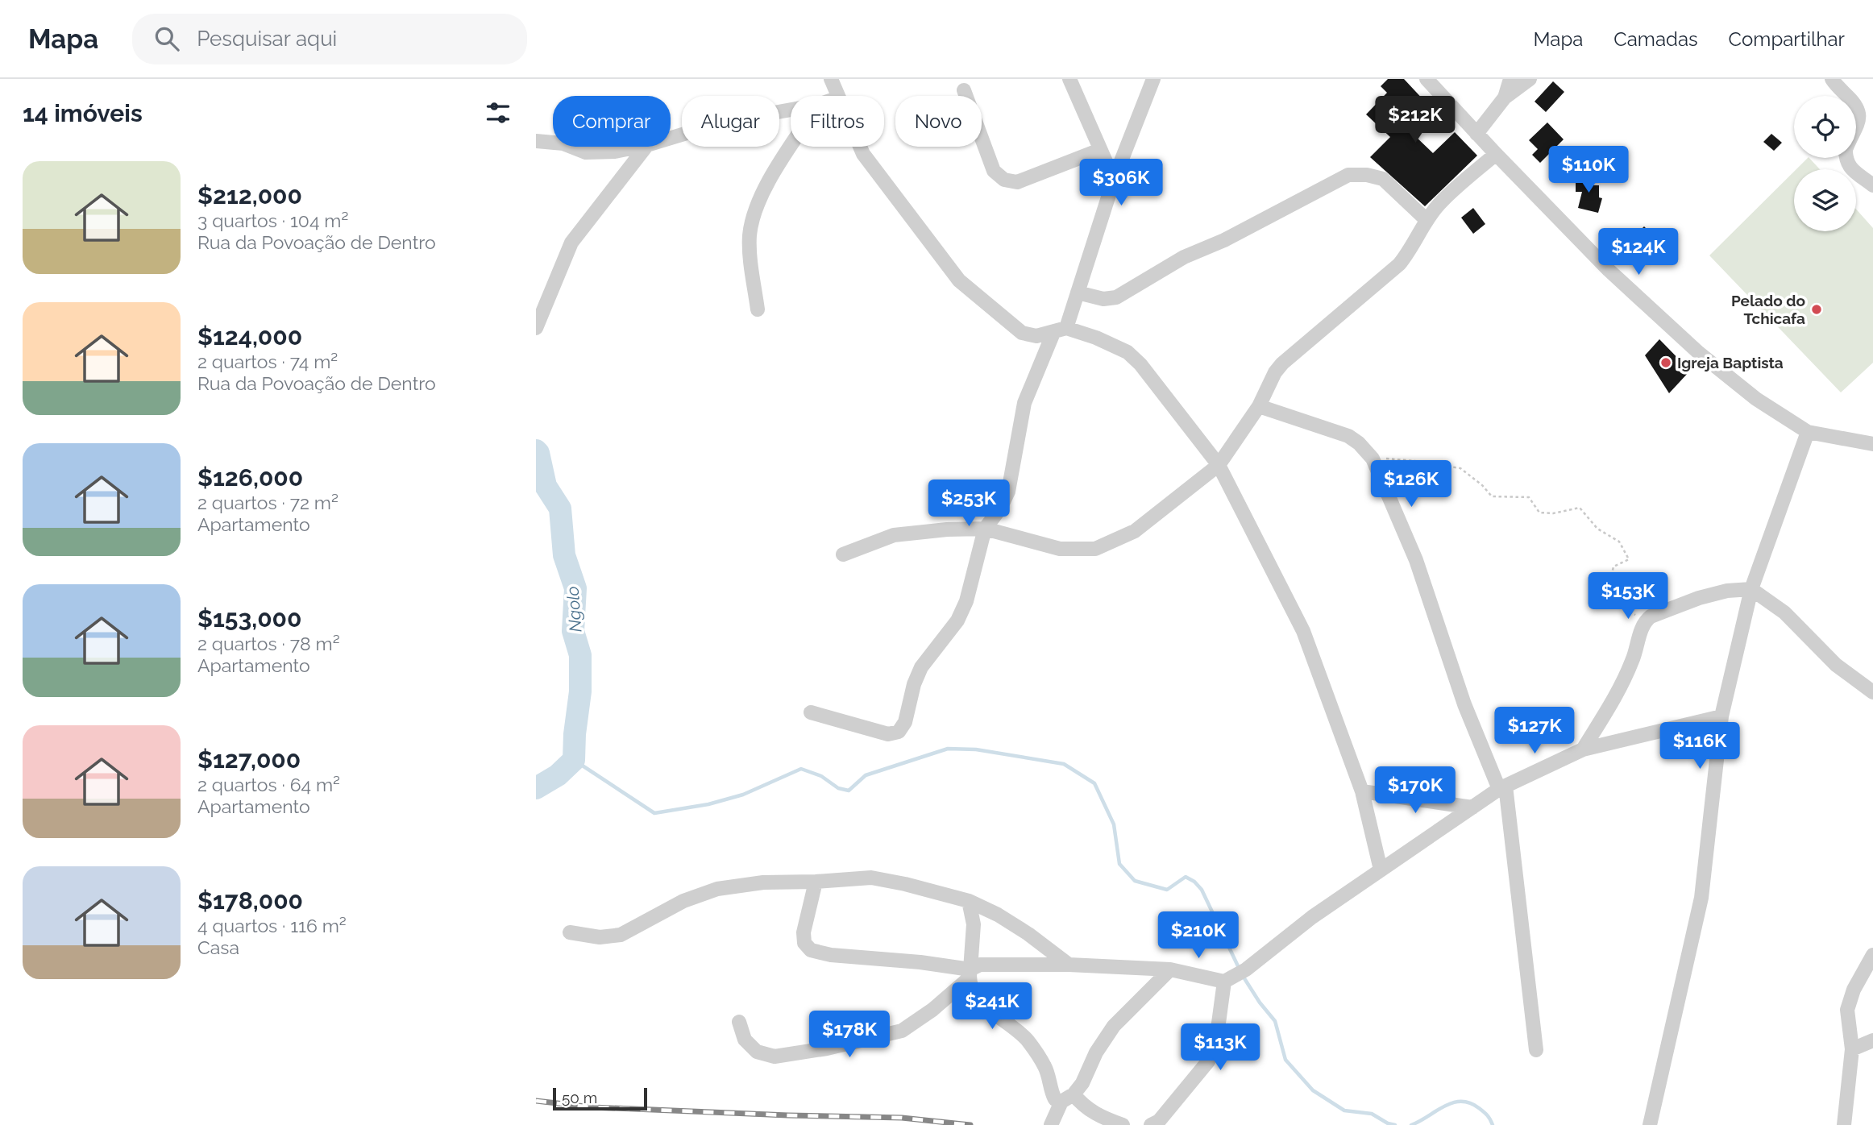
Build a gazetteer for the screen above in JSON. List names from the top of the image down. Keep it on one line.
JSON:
{"water":["Ngolo"],"places":["Pelado do Tchicafa","Igreja Baptista"],"scale_bar":"50 m","page":{"header":"Mapa","search":"Pesquisar aqui","nav":["Mapa","Camadas","Compartilhar"],"heading":"14 imóveis","price":["$212K","$110K","$306K","$124K","$126K","$253K","$153K","$127K","$116K","$170K","$210K","$241K","$178K","$113K"],"chip":["Comprar","Alugar","Filtros","Novo"],"list":[{"name":"$212,000","note":"3 quartos · 104 m² · Rua da Povoação de Dentro"},{"name":"$124,000","note":"2 quartos · 74 m² · Rua da Povoação de Dentro"},{"name":"$126,000","note":"2 quartos · 72 m² · Apartamento"},{"name":"$153,000","note":"2 quartos · 78 m² · Apartamento"},{"name":"$127,000","note":"2 quartos · 64 m² · Apartamento"},{"name":"$178,000","note":"4 quartos · 116 m² · Casa"}],"scale":"50 m"}}
